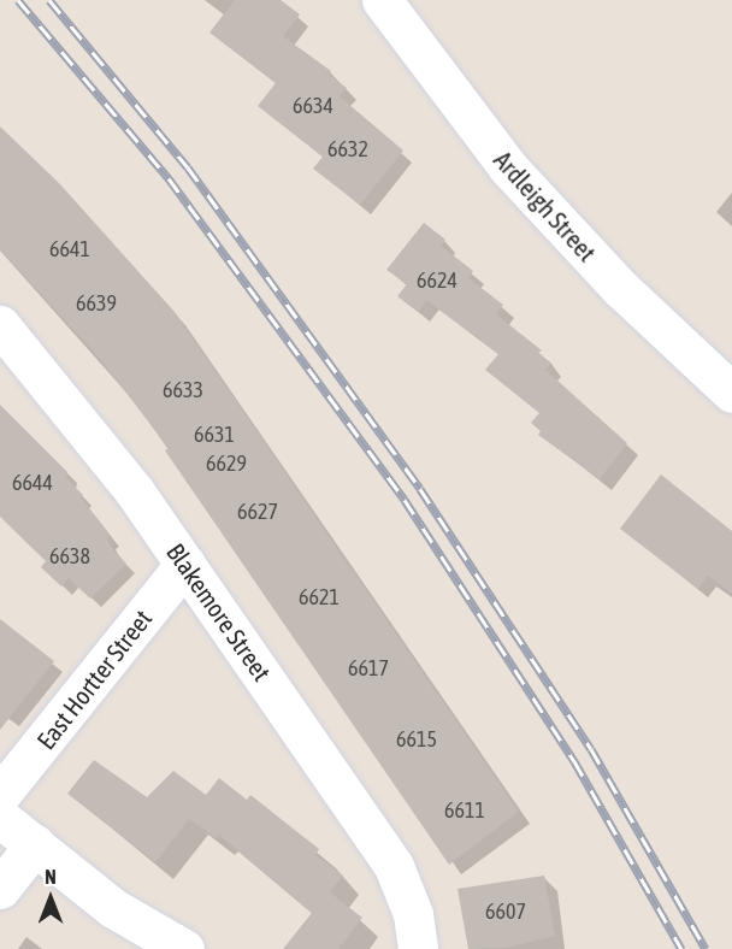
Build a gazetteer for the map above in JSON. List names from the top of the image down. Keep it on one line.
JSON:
{"streets":{"street":["Ardleigh Street","Blakemore Street","East Hortter Street"]},"crossings":[["Blakemore Street","East Hortter Street"]],"house_numbers":["6634","6632","6641","6624","6639","6633","6631","6629","6644","6627","6638","6621","6617","6615","6611","6607"],"north":"top"}
